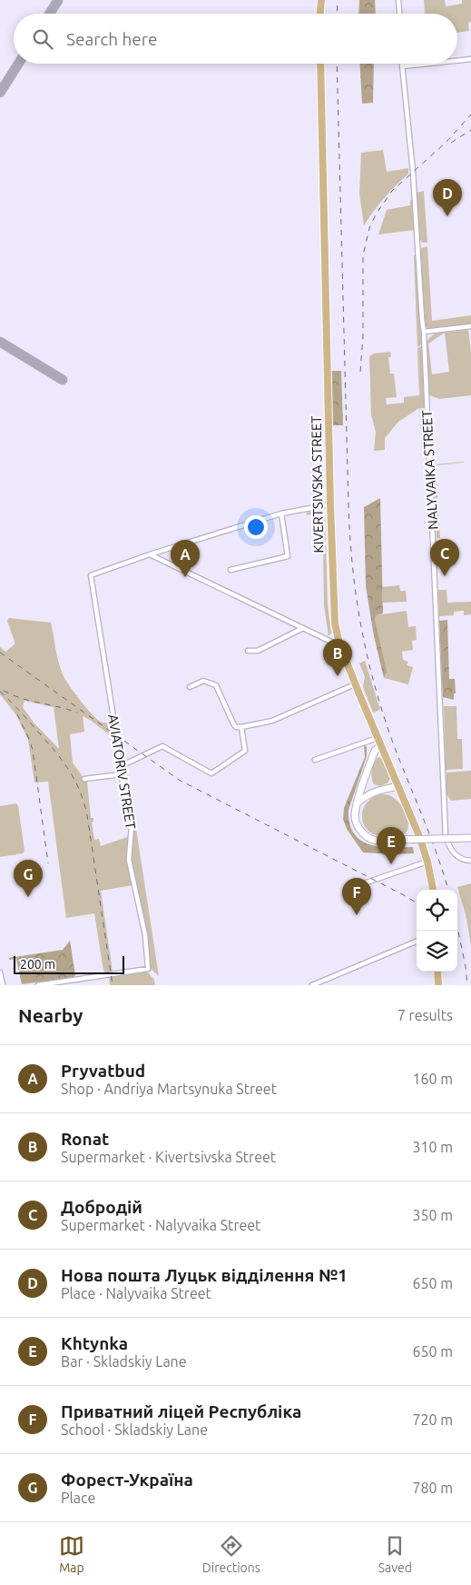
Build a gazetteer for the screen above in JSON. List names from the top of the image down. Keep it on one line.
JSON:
{"streets":{"main road":["KIVERTSIVSKA STREET"],"street":["NALYVAIKA STREET","AVIATORIV STREET"]},"scale_bar":"200 m","page":{"search":"Search here","pins":["D","C","A","B","E","G","F"],"scale":"200 m","heading":["Nearby","7 results"],"list":[{"mark":"A","name":"Pryvatbud","note":"Shop · Andriya Martsynuka Street","value":"160 m"},{"mark":"B","name":"Ronat","note":"Supermarket · Kivertsivska Street","value":"310 m"},{"mark":"C","name":"Добродій","note":"Supermarket · Nalyvaika Street","value":"350 m"},{"mark":"D","name":"Нова пошта Луцьк відділення №1","note":"Place · Nalyvaika Street","value":"650 m"},{"mark":"E","name":"Khtynka","note":"Bar · Skladskiy Lane","value":"650 m"},{"mark":"F","name":"Приватний ліцей Республіка","note":"School · Skladskiy Lane","value":"720 m"},{"mark":"G","name":"Форест-Україна","note":"Place","value":"780 m"}],"nav":["Map","Directions","Saved"]}}
